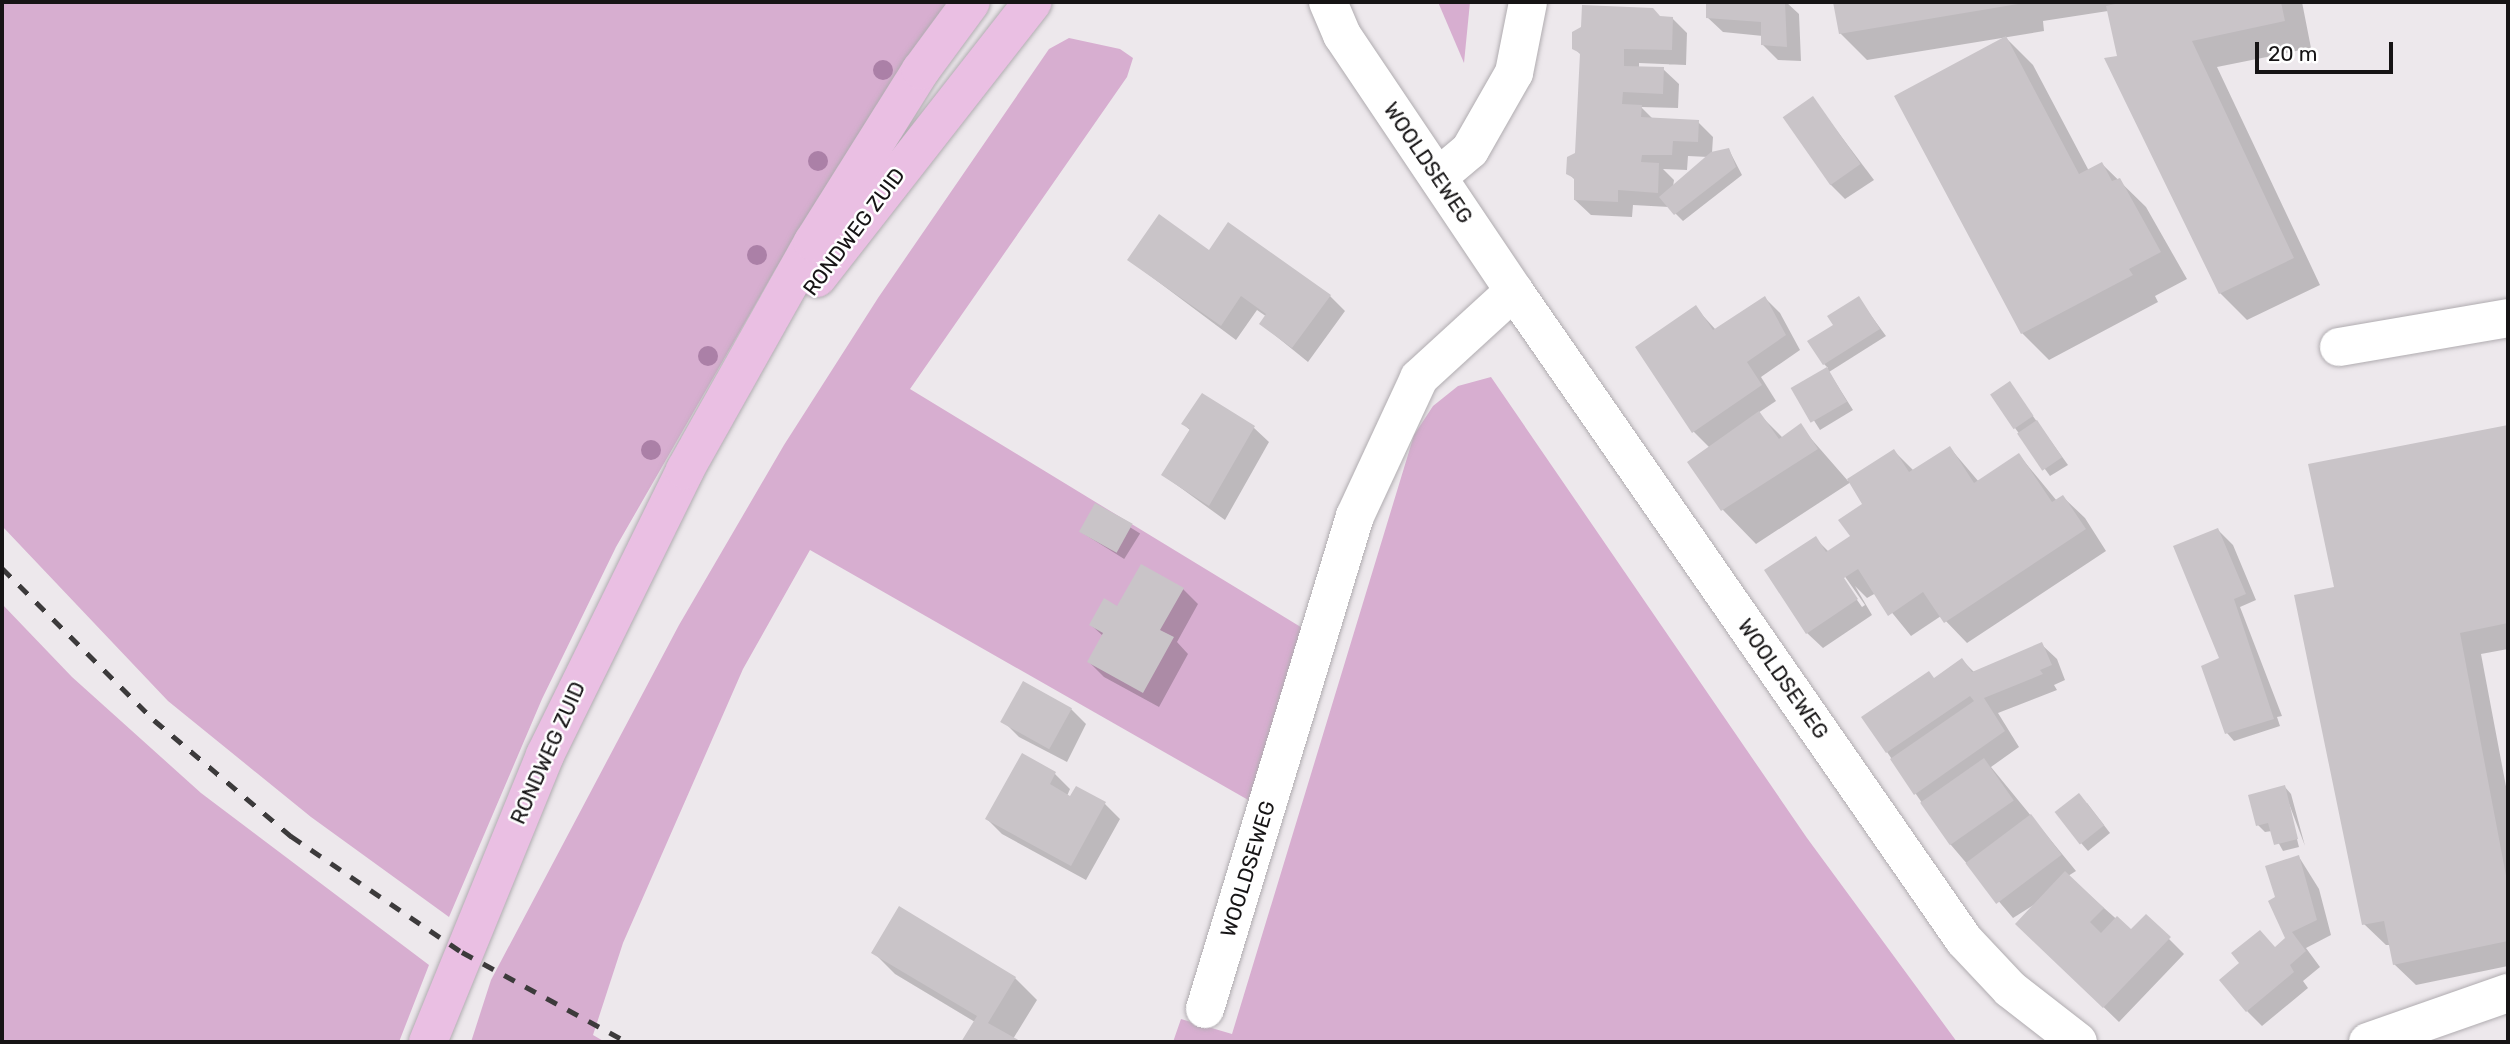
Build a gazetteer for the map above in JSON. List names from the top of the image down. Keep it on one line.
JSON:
{"streets":{"main road":["RONDWEG ZUID"],"street":["WOOLDSEWEG"]},"scale_bar":"20 m"}
